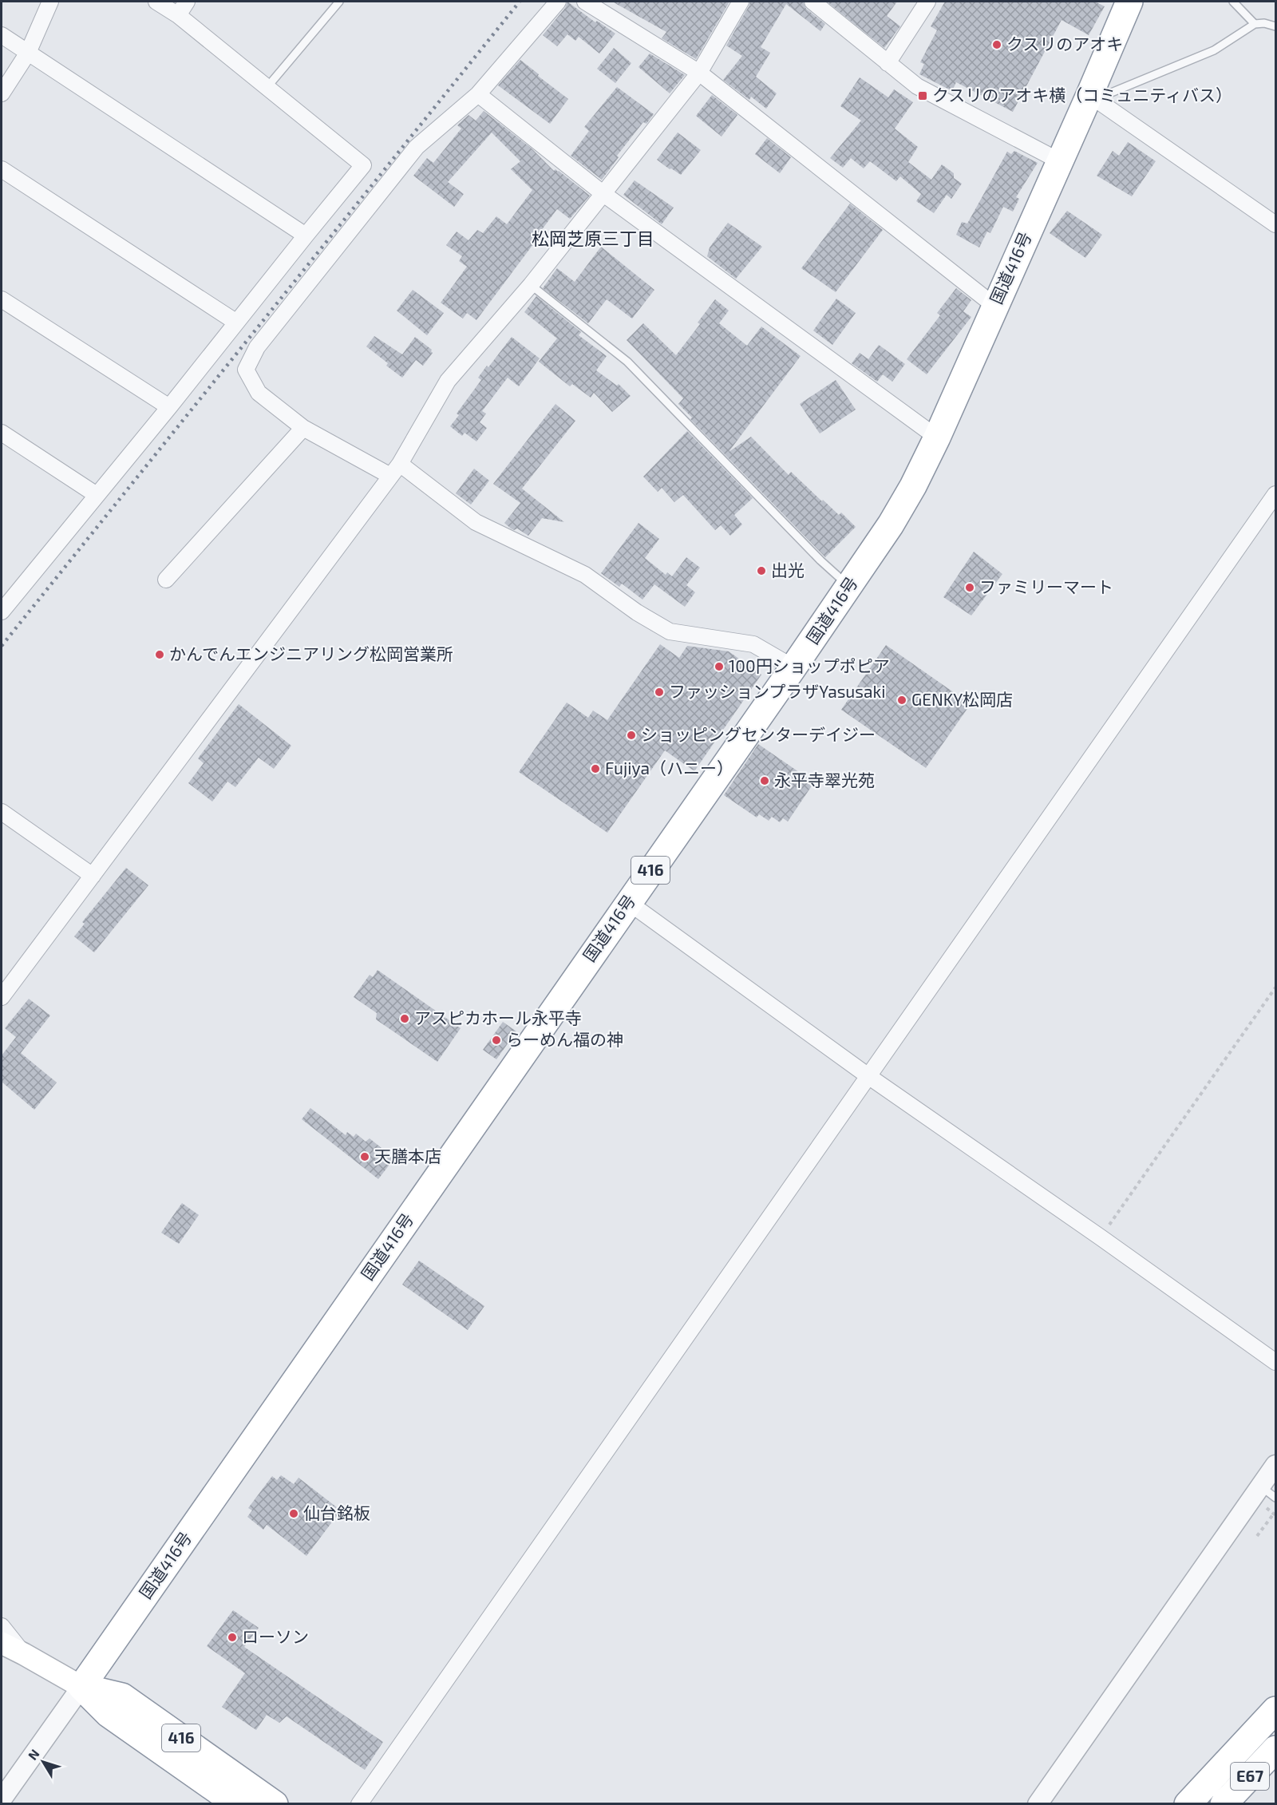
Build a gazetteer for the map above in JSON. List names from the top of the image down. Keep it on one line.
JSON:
{"streets":{"highway":["国道416号","416","E67"]},"crossings":[["国道416号","416"]],"districts":["松岡芝原三丁目"],"places":{"other":["クスリのアオキ","出光","ファミリーマート","かんでんエンジニアリング松岡営業所","100円ショップポピア","ファッションプラザYasusaki","GENKY松岡店","ショッピングセンターデイジー","Fujiya（ハニー）","永平寺翠光苑","アスピカホール永平寺","らーめん福の神","天膳本店","仙台銘板","ローソン"],"transit":["クスリのアオキ横（コミュニティバス）"]},"north":"top left"}
